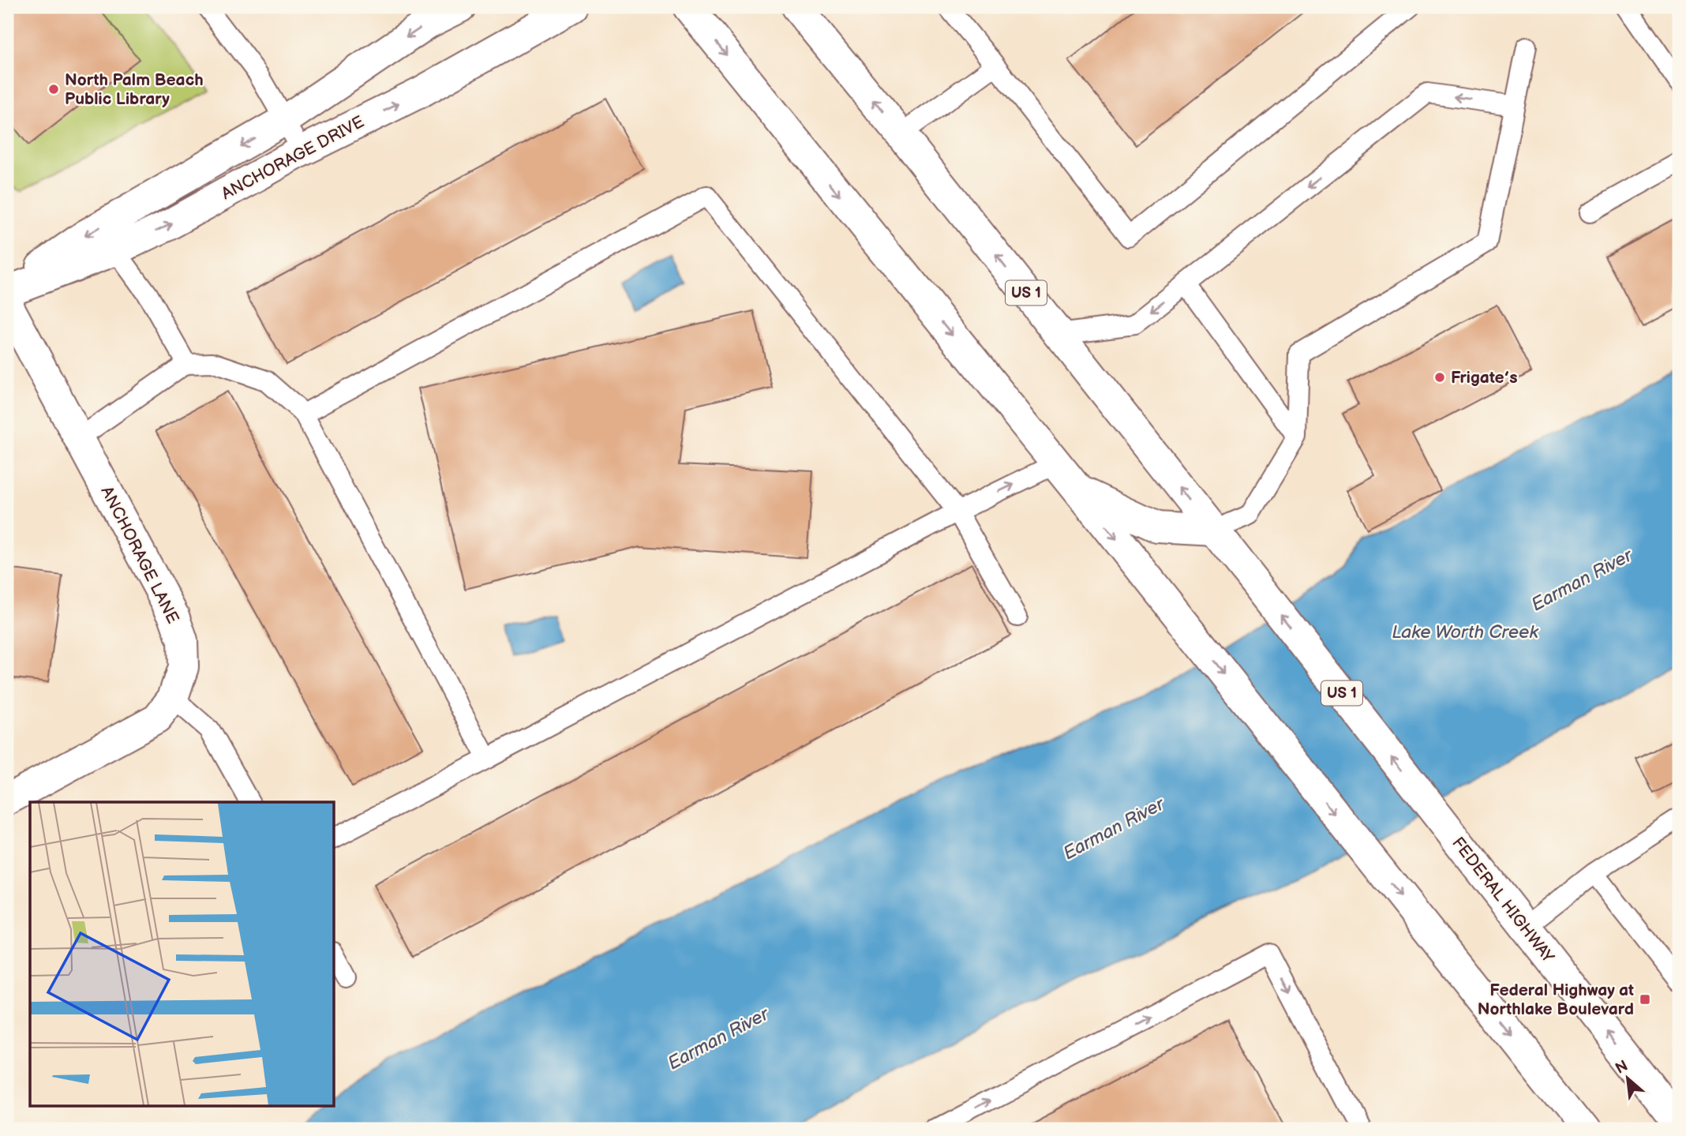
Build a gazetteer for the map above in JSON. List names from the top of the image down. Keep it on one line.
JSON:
{"streets":{"main road":["ANCHORAGE DRIVE","US 1","ANCHORAGE LANE","FEDERAL HIGHWAY"]},"crossings":[["US 1","FEDERAL HIGHWAY"]],"water":["Earman River","Lake Worth Creek"],"places":{"other":["North Palm Beach Public Library","Frigate’s"],"transit":["Federal Highway at Northlake Boulevard"]},"north":"top left"}
